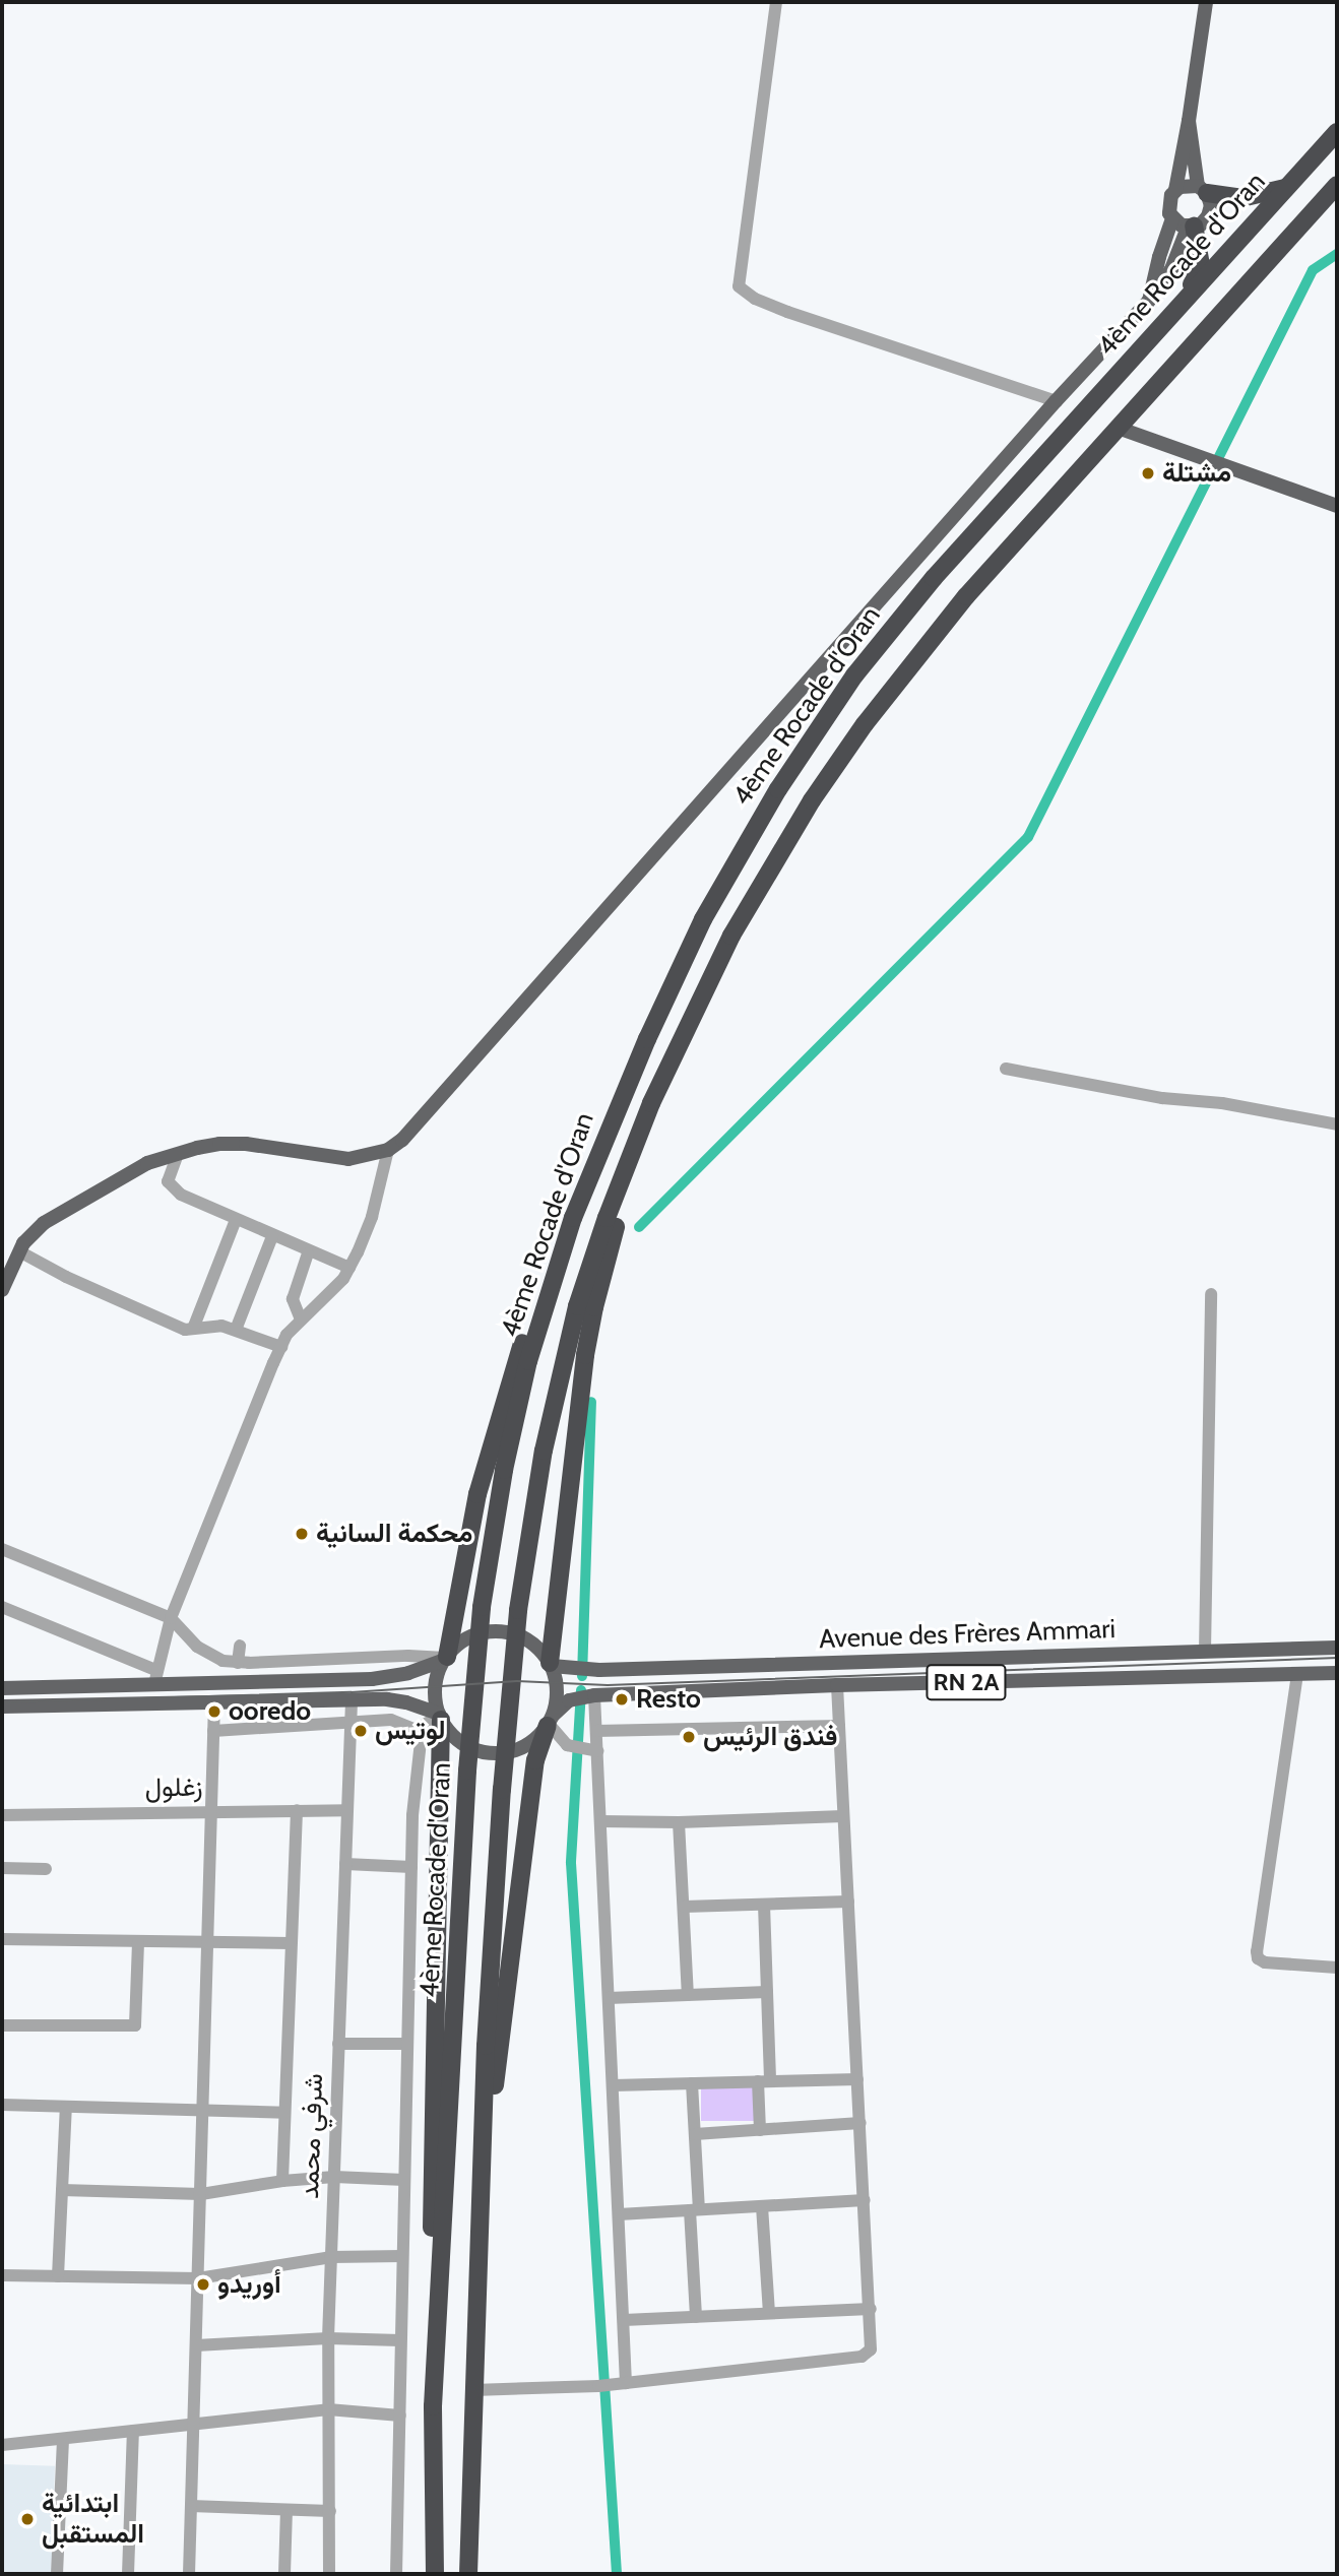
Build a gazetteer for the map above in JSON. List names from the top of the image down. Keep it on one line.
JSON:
{"streets":{"highway":["4ème Rocade d'Oran"],"main road":["Avenue des Frères Ammari","RN 2A"],"street":["زغلول","شرفي محمد"]},"crossings":[["Avenue des Frères Ammari","RN 2A"],["زغلول","شرفي محمد"]],"places":["مشتلة","محكمة السانية","Resto","ooredo","لوتيس","فندق الرئيس","أوريدو","ابتدائية المستقبل"]}
